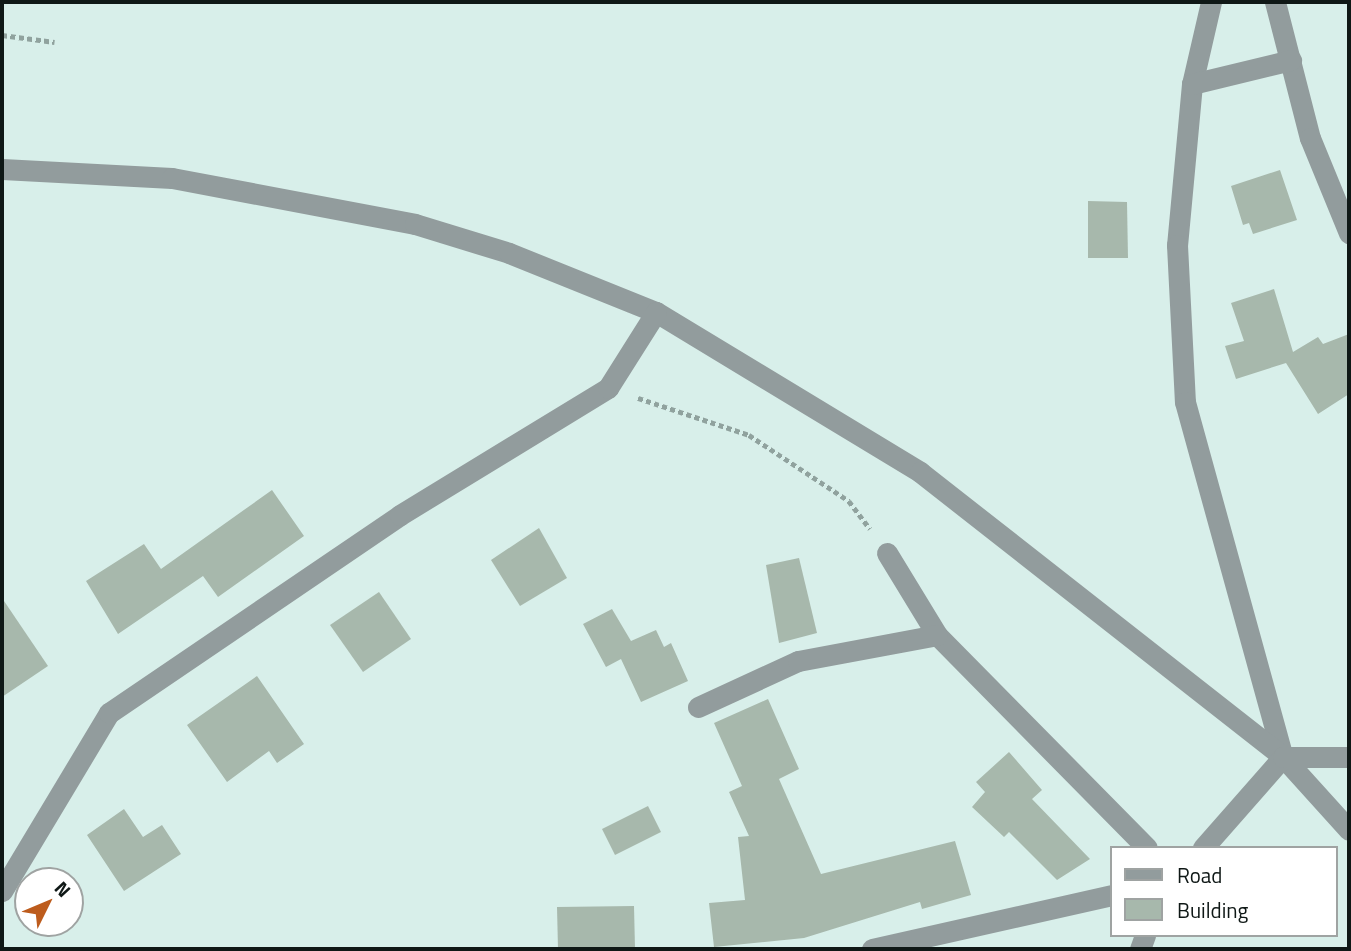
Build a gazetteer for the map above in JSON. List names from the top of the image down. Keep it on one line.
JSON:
{"legend":["Road","Building"],"north":"top right"}
